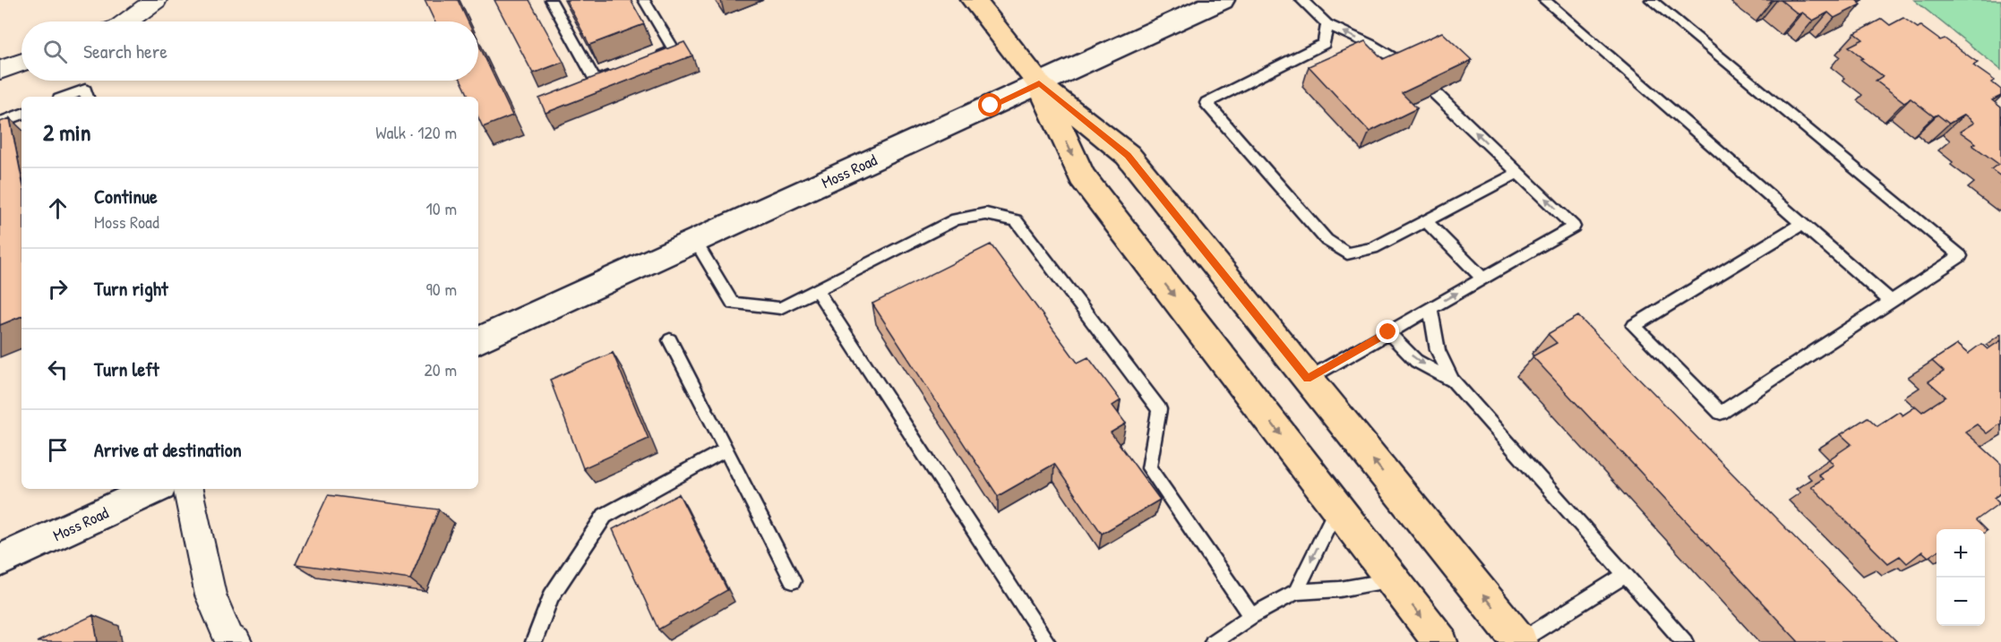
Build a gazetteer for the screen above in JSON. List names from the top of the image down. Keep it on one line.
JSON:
{"streets":{"street":["Moss Road"]},"page":{"search":"Search here","heading":["2 min","Walk · 120 m"],"list":[["Continue","Moss Road","10 m"],["Turn right","90 m"],["Turn left","20 m"],"Arrive at destination"],"map_buttons":["+","−"]}}
